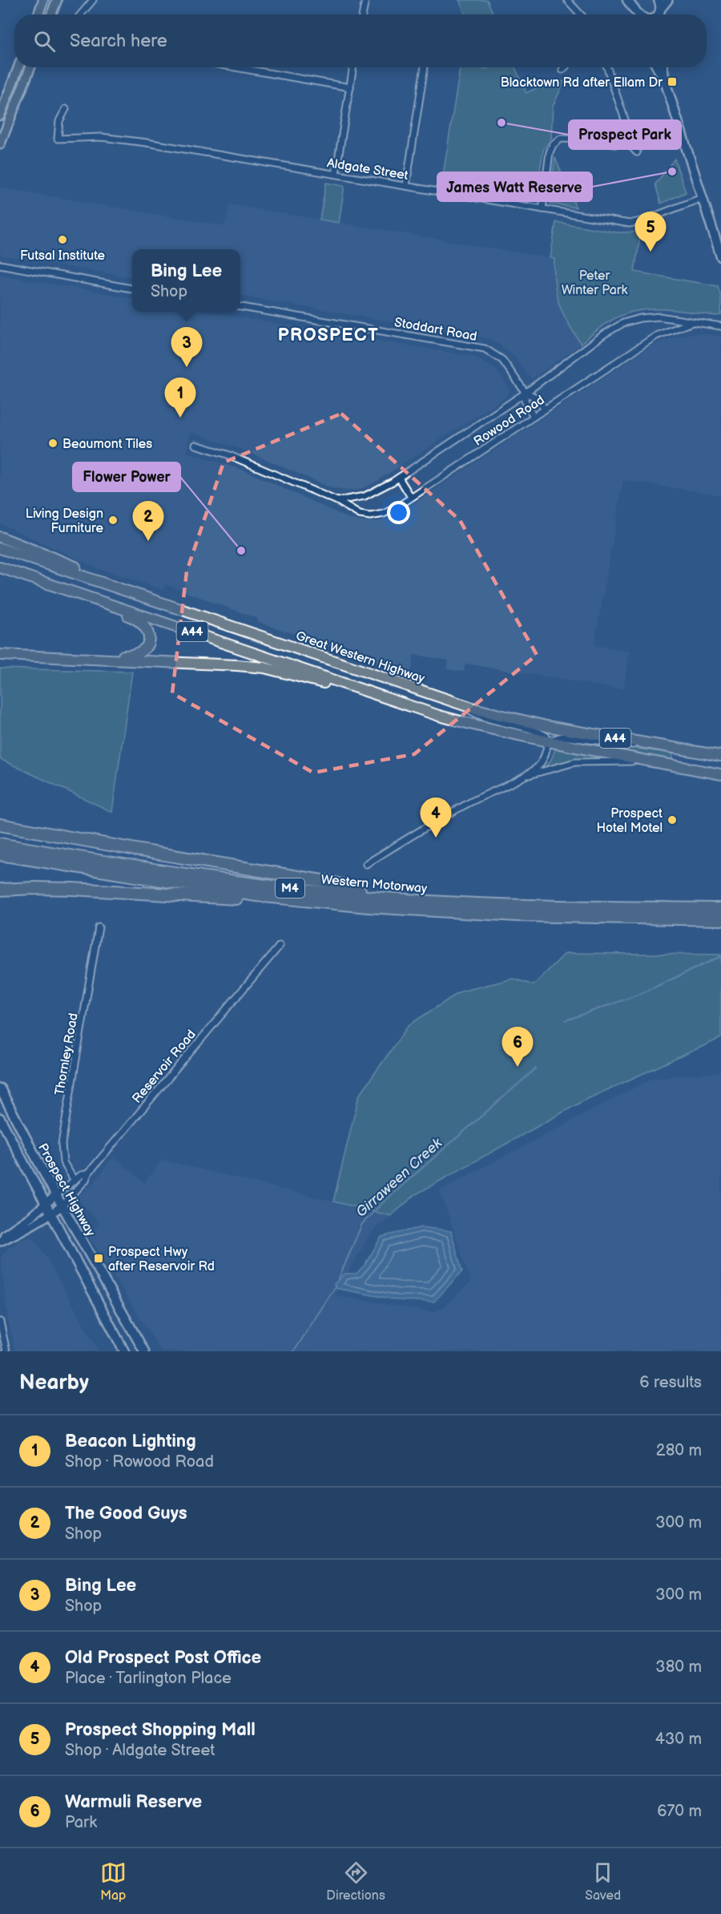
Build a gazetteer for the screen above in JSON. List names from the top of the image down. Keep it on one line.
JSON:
{"streets":{"highway":["A44","Great Western Highway","Western Motorway","M4"],"main road":["Prospect Highway"],"street":["Aldgate Street","Stoddart Road","Rowood Road","Thornley Road","Reservoir Road"]},"crossings":[["Stoddart Road","Rowood Road"],["Thornley Road","Reservoir Road"],["Reservoir Road","Prospect Highway"]],"districts":["PROSPECT"],"water":["Girraween Creek"],"parks":["Peter Winter Park"],"places":{"transit":["Blacktown Rd after Ellam Dr","Prospect Hwy after Reservoir Rd"],"other":["Prospect Park","James Watt Reserve","Futsal Institute","Beaumont Tiles","Living Design Furniture","Flower Power","Prospect Hotel Motel"]},"page":{"search":"Search here","pins":["5","3","1","2","4","6"],"popup":["Bing Lee","Shop"],"heading":["Nearby","6 results"],"list":[{"mark":"1","name":"Beacon Lighting","note":"Shop · Rowood Road","value":"280 m"},{"mark":"2","name":"The Good Guys","note":"Shop","value":"300 m"},{"mark":"3","name":"Bing Lee","note":"Shop","value":"300 m"},{"mark":"4","name":"Old Prospect Post Office","note":"Place · Tarlington Place","value":"380 m"},{"mark":"5","name":"Prospect Shopping Mall","note":"Shop · Aldgate Street","value":"430 m"},{"mark":"6","name":"Warmuli Reserve","note":"Park","value":"670 m"}],"nav":["Map","Directions","Saved"]}}
